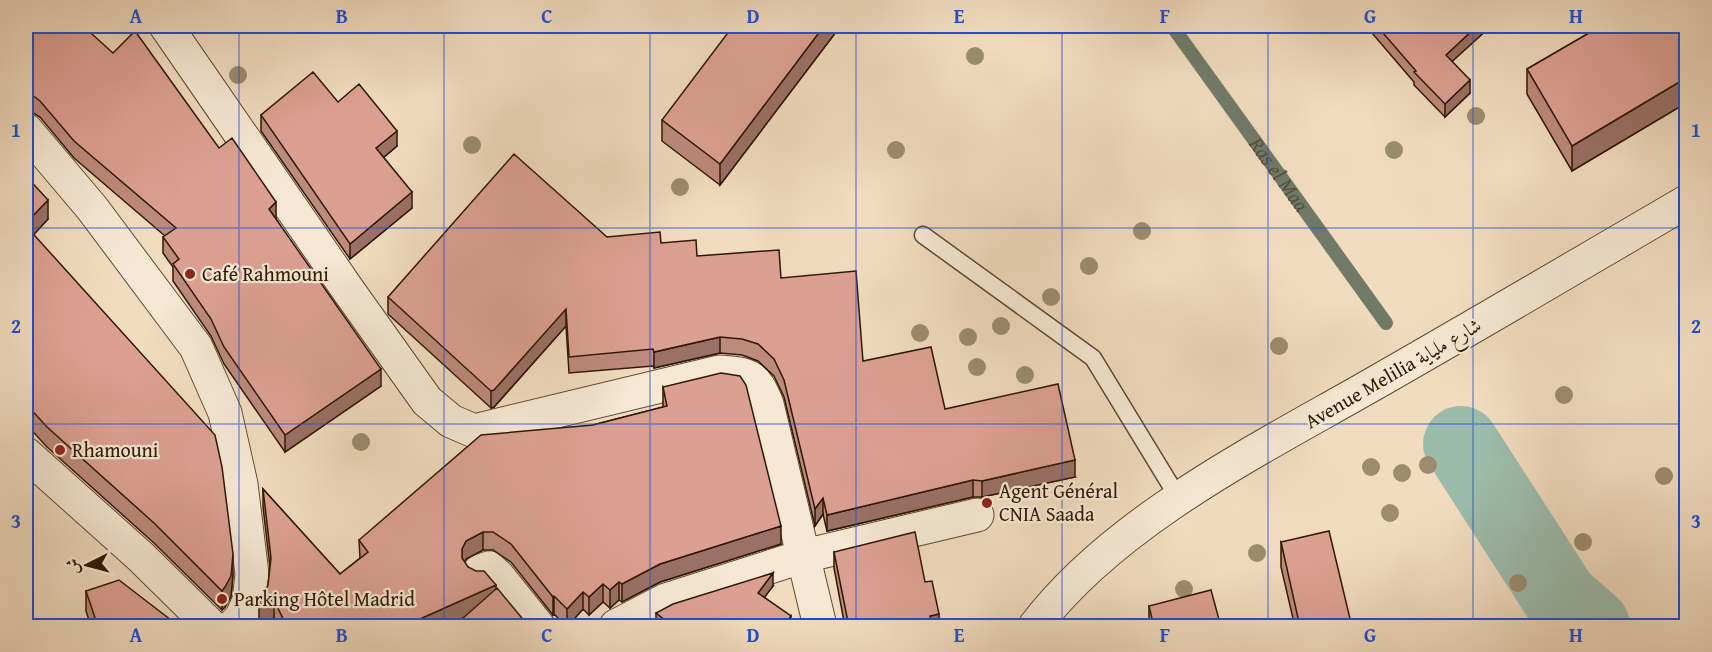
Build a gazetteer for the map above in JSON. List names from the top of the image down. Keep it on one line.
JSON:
{"streets":{"street":["Avenue Melilia شارع ملياية"]},"water":["Ras el Maa"],"places":["Café Rahmouni","Rhamouni","Agent Général CNIA Saada","Parking Hôtel Madrid"],"north":"left","grid":{"columns":["A","B","C","D","E","F","G","H"],"rows":["1","2","3"]}}
